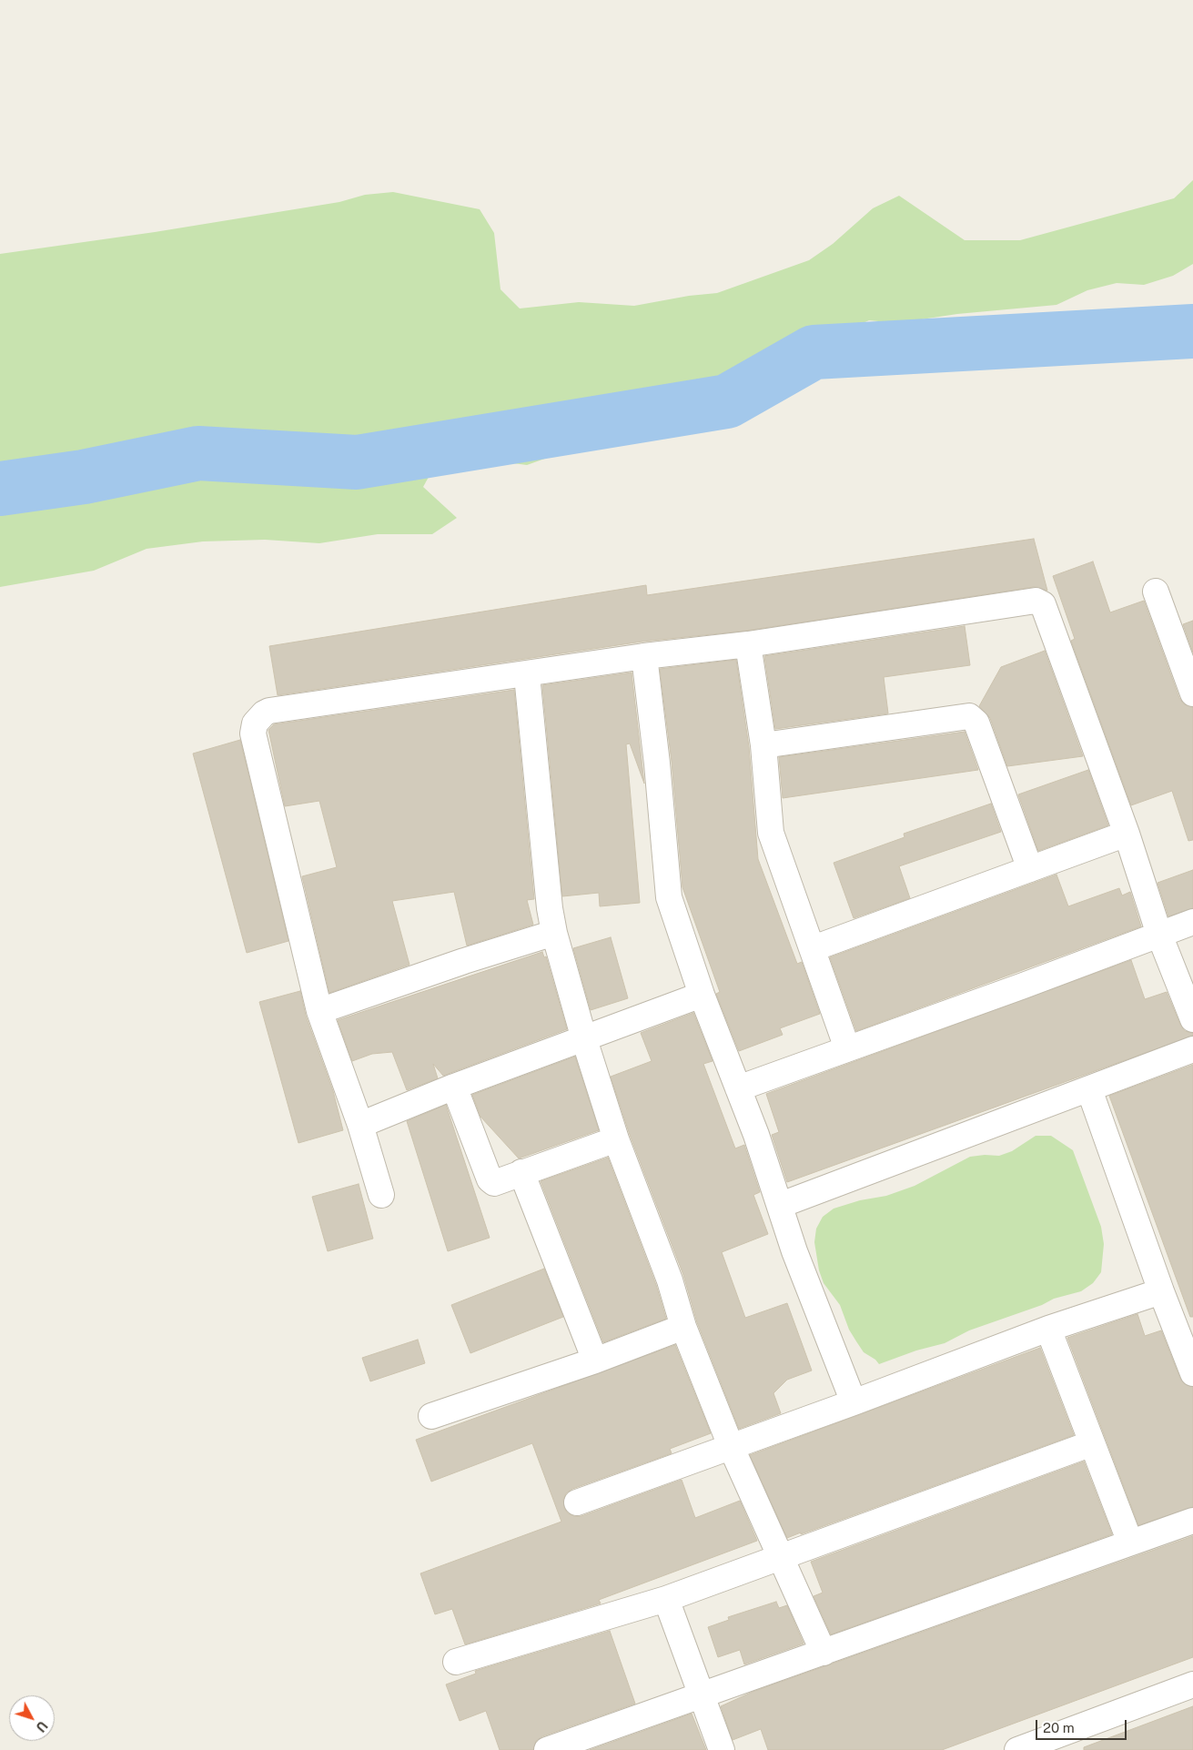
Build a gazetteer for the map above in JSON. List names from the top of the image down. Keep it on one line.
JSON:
{"scale_bar":"20 m","north":"bottom right"}
